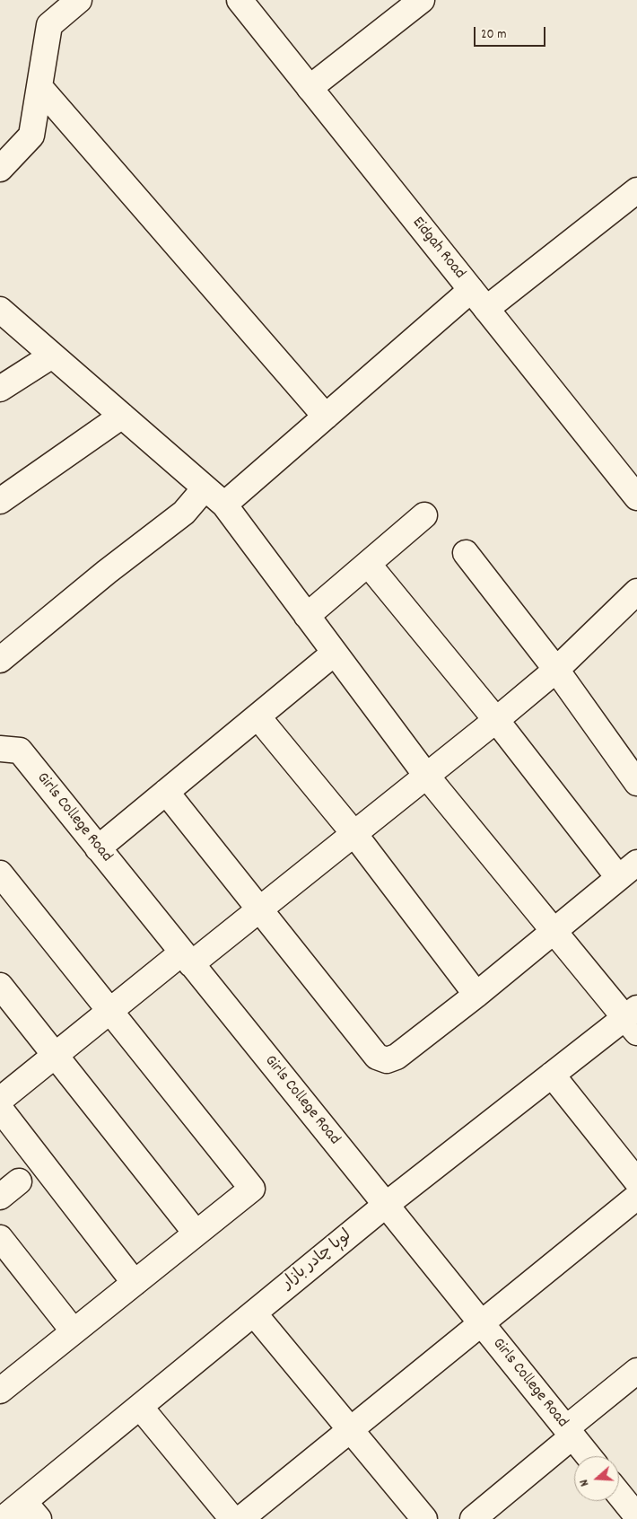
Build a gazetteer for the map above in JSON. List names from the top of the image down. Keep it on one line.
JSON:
{"streets":{"street":["Eidgah Road","Girls College Road","لوہا چادر بازار"]},"crossings":[["Girls College Road","لوہا چادر بازار"]],"scale_bar":"20 m","north":"left"}
